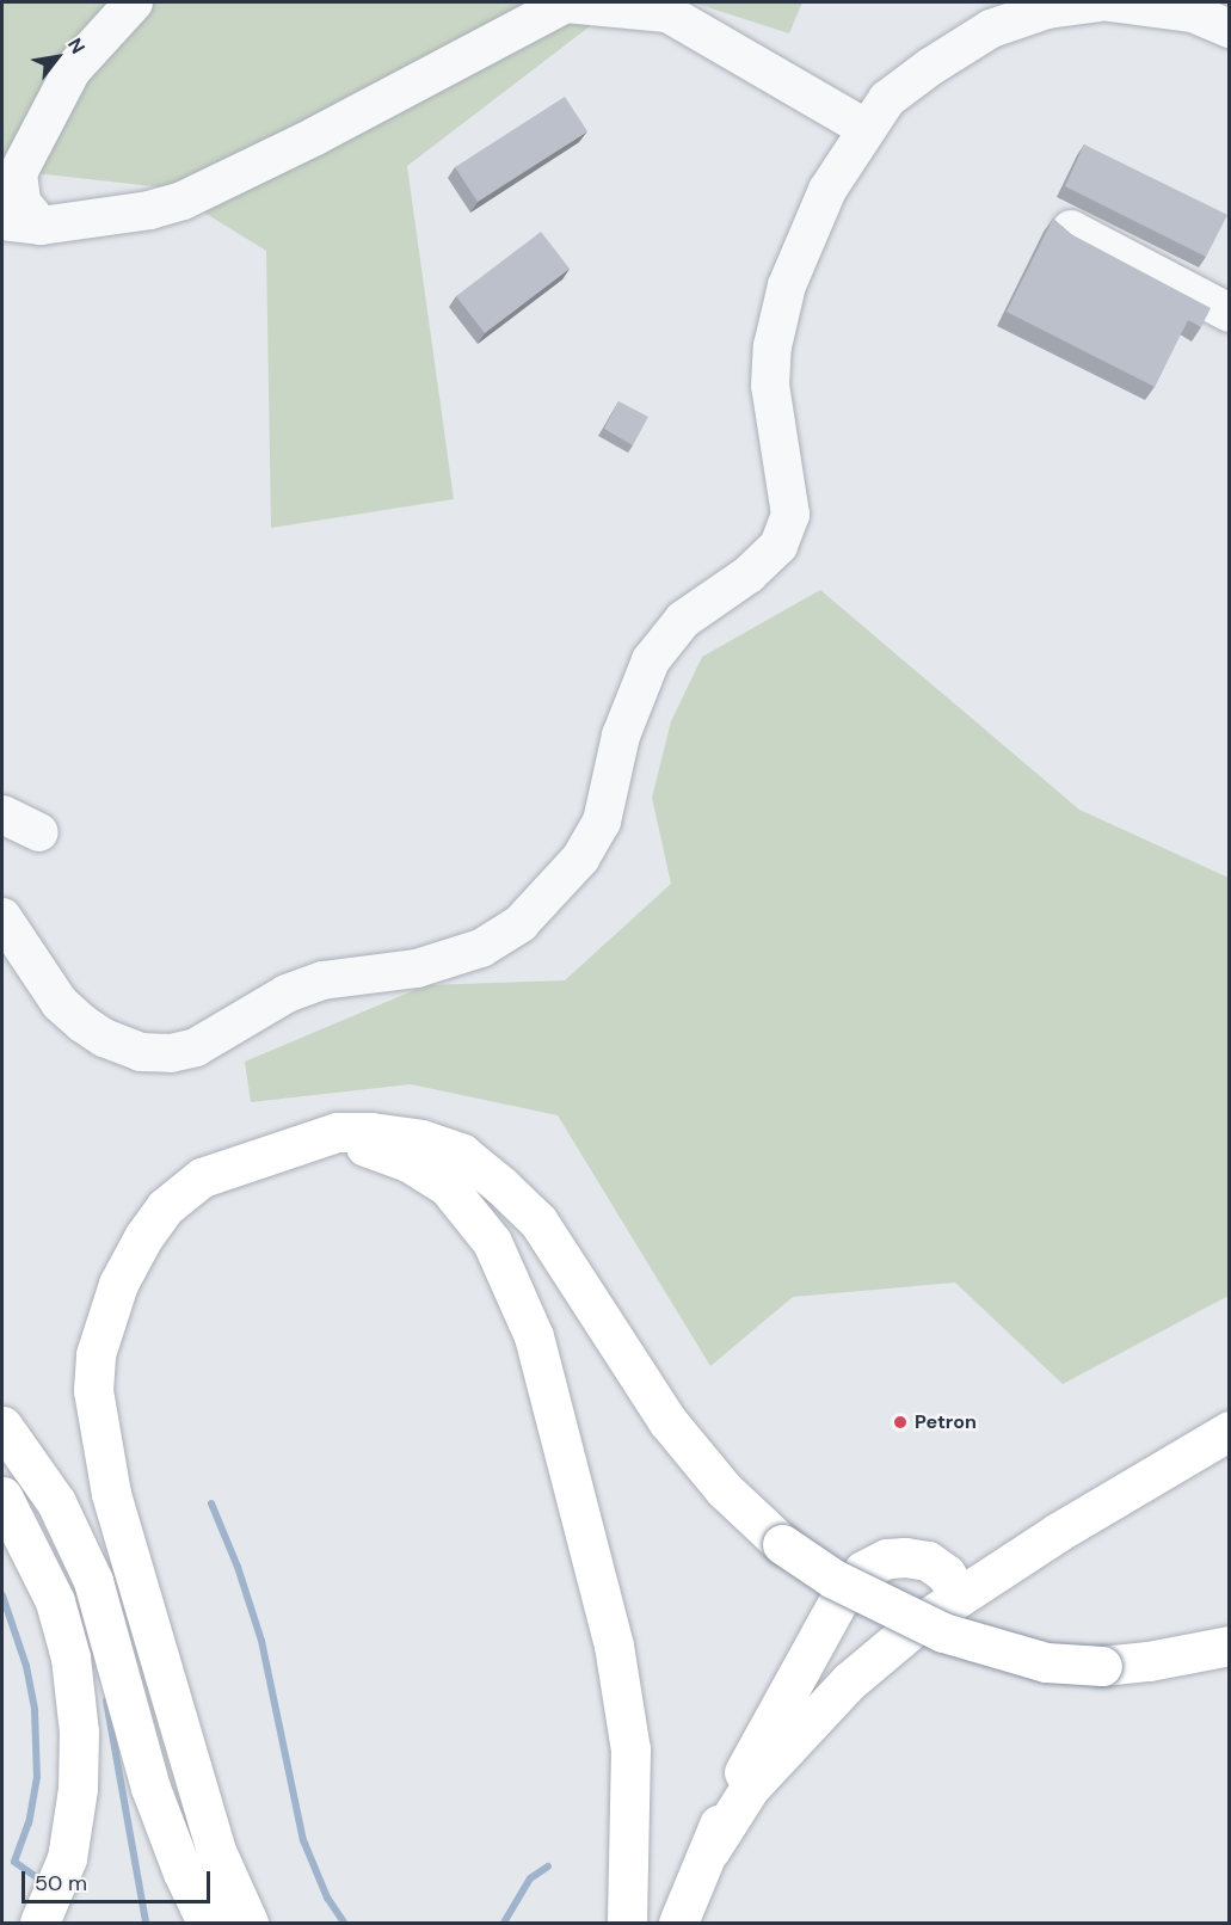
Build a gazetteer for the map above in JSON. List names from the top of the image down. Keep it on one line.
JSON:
{"places":["Petron"],"scale_bar":"50 m","north":"top right"}
